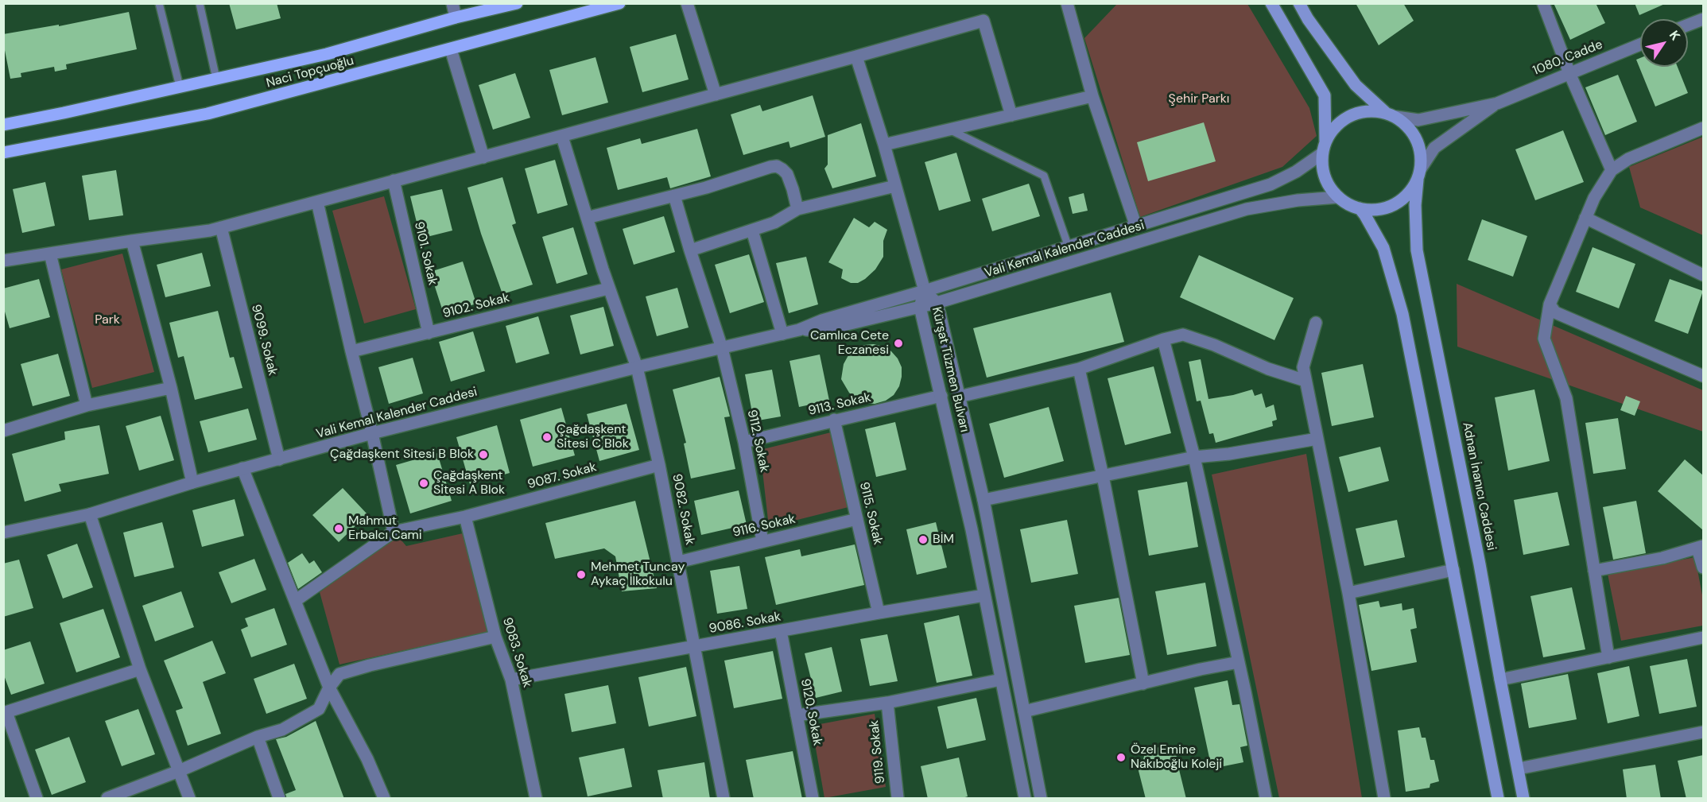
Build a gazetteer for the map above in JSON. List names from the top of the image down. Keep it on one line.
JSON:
{"streets":{"main road":["Naci Topçuoğlu","Adnan İnanıcı Caddesi"],"street":["1080. Cadde","Vali Kemal Kalender Caddesi","9101. Sokak","9102. Sokak","9099. Sokak","Kürşat Tüzmen Bulvarı","9113. Sokak","9112. Sokak","9087. Sokak","9082. Sokak","9115. Sokak","9116. Sokak","9086. Sokak","9083. Sokak","9120. Sokak","9119. Sokak"]},"crossings":[["1080. Cadde","Vali Kemal Kalender Caddesi"],["1080. Cadde","Adnan İnanıcı Caddesi"],["Vali Kemal Kalender Caddesi","9099. Sokak"],["Vali Kemal Kalender Caddesi","Kürşat Tüzmen Bulvarı"],["Vali Kemal Kalender Caddesi","9112. Sokak"],["Vali Kemal Kalender Caddesi","Adnan İnanıcı Caddesi"],["Vali Kemal Kalender Caddesi","9082. Sokak"],["9101. Sokak","9102. Sokak"],["9102. Sokak","9082. Sokak"],["Kürşat Tüzmen Bulvarı","9113. Sokak"],["Kürşat Tüzmen Bulvarı","9086. Sokak"],["9113. Sokak","9112. Sokak"],["9113. Sokak","9115. Sokak"],["9112. Sokak","9116. Sokak"],["9087. Sokak","9082. Sokak"],["9087. Sokak","9083. Sokak"],["9082. Sokak","9116. Sokak"],["9082. Sokak","9086. Sokak"],["9115. Sokak","9116. Sokak"],["9115. Sokak","9086. Sokak"],["9086. Sokak","9083. Sokak"],["9086. Sokak","9120. Sokak"]],"parks":["Şehir Parkı","Park"],"places":["Camlıca Cete Eczanesi","Çağdaşkent Sitesi C Blok","Çağdaşkent Sitesi B Blok","Çağdaşkent Sitesi A Blok","Mahmut Erbalcı Cami","BİM","Mehmet Tuncay Aykaç İlkokulu","Özel Emine Nakıboğlu Koleji"],"north":"top right"}
